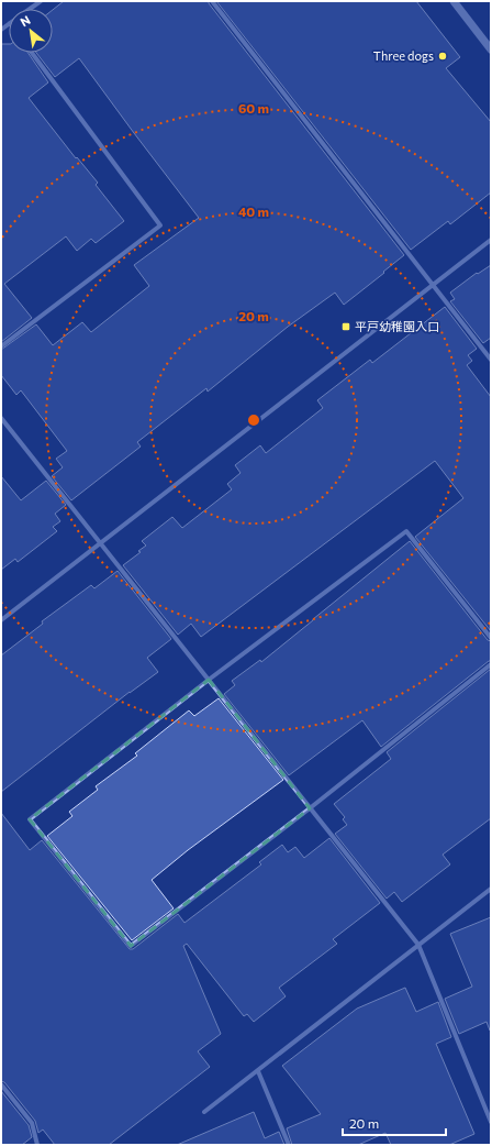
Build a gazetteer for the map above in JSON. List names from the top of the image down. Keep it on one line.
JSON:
{"places":{"other":["Three dogs"],"transit":["平戸幼稚園入口"]},"scale_bar":"20 m","north":"top left","rings":["60 m","40 m","20 m"]}
